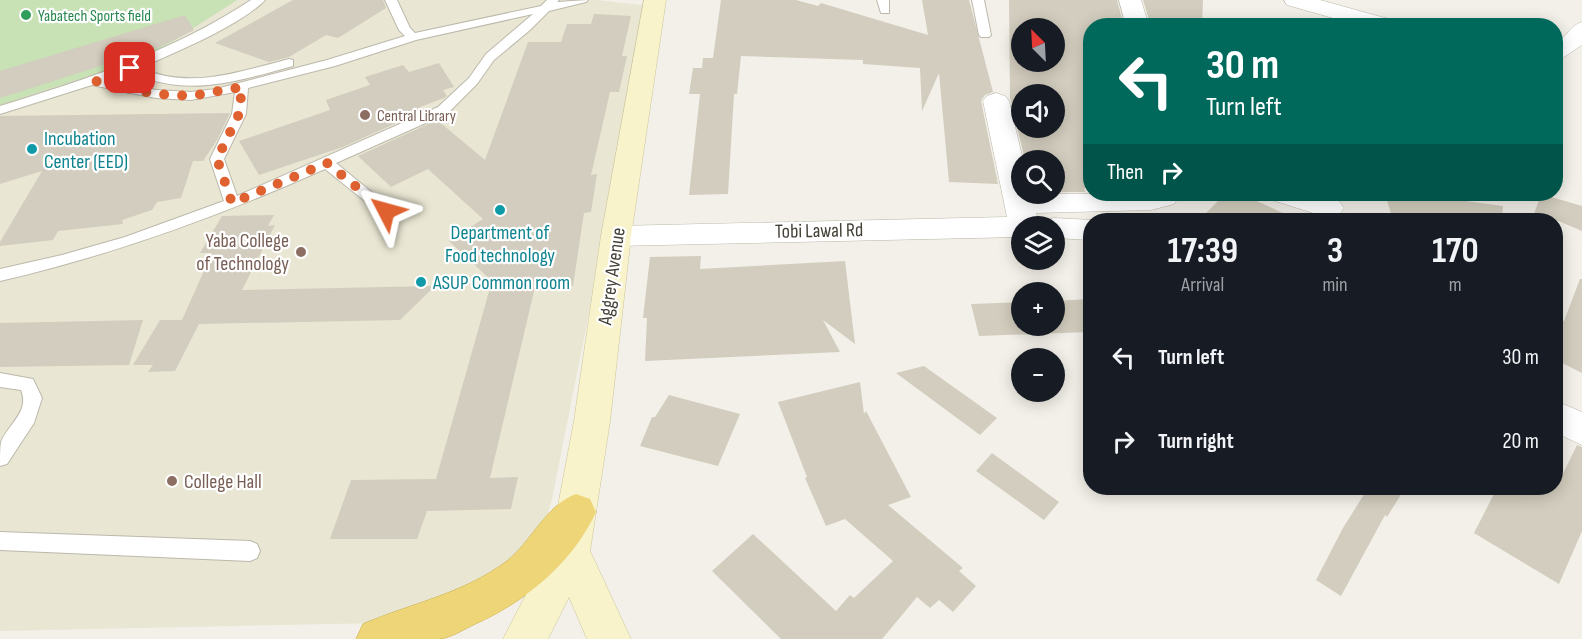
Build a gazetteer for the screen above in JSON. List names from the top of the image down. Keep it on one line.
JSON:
{"streets":{"street":["Tobi Lawal Rd","Aggrey Avenue"]},"crossings":[["Tobi Lawal Rd","Aggrey Avenue"]],"places":["Yabatech Sports field","Central Library","Incubation Center (EED)","Department of Food technology","Yaba College of Technology","ASUP Common room","College Hall"],"north":"top left","page":{"map_buttons":["+","−"],"turn":["30 m","Turn left"],"then":"Then","eta":["17:39","Arrival","3","min","170","m"],"list":[{"name":"Turn left","value":"30 m"},{"name":"Turn right","value":"20 m"}]}}
